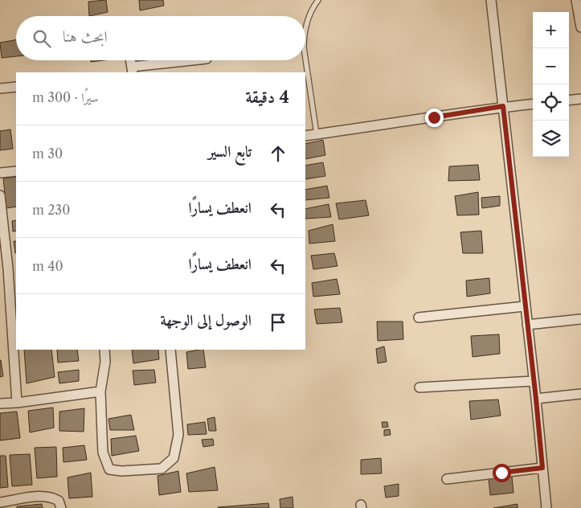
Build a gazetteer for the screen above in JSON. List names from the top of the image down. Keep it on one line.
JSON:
{"page":{"map_buttons":["+","−"],"search":"ابحث هنا","heading":["4 دقيقة","سيرًا · 300 m"],"list":[["تابع السير","30 m"],["انعطف يسارًا","230 m"],["انعطف يسارًا","40 m"],"الوصول إلى الوجهة"]}}
